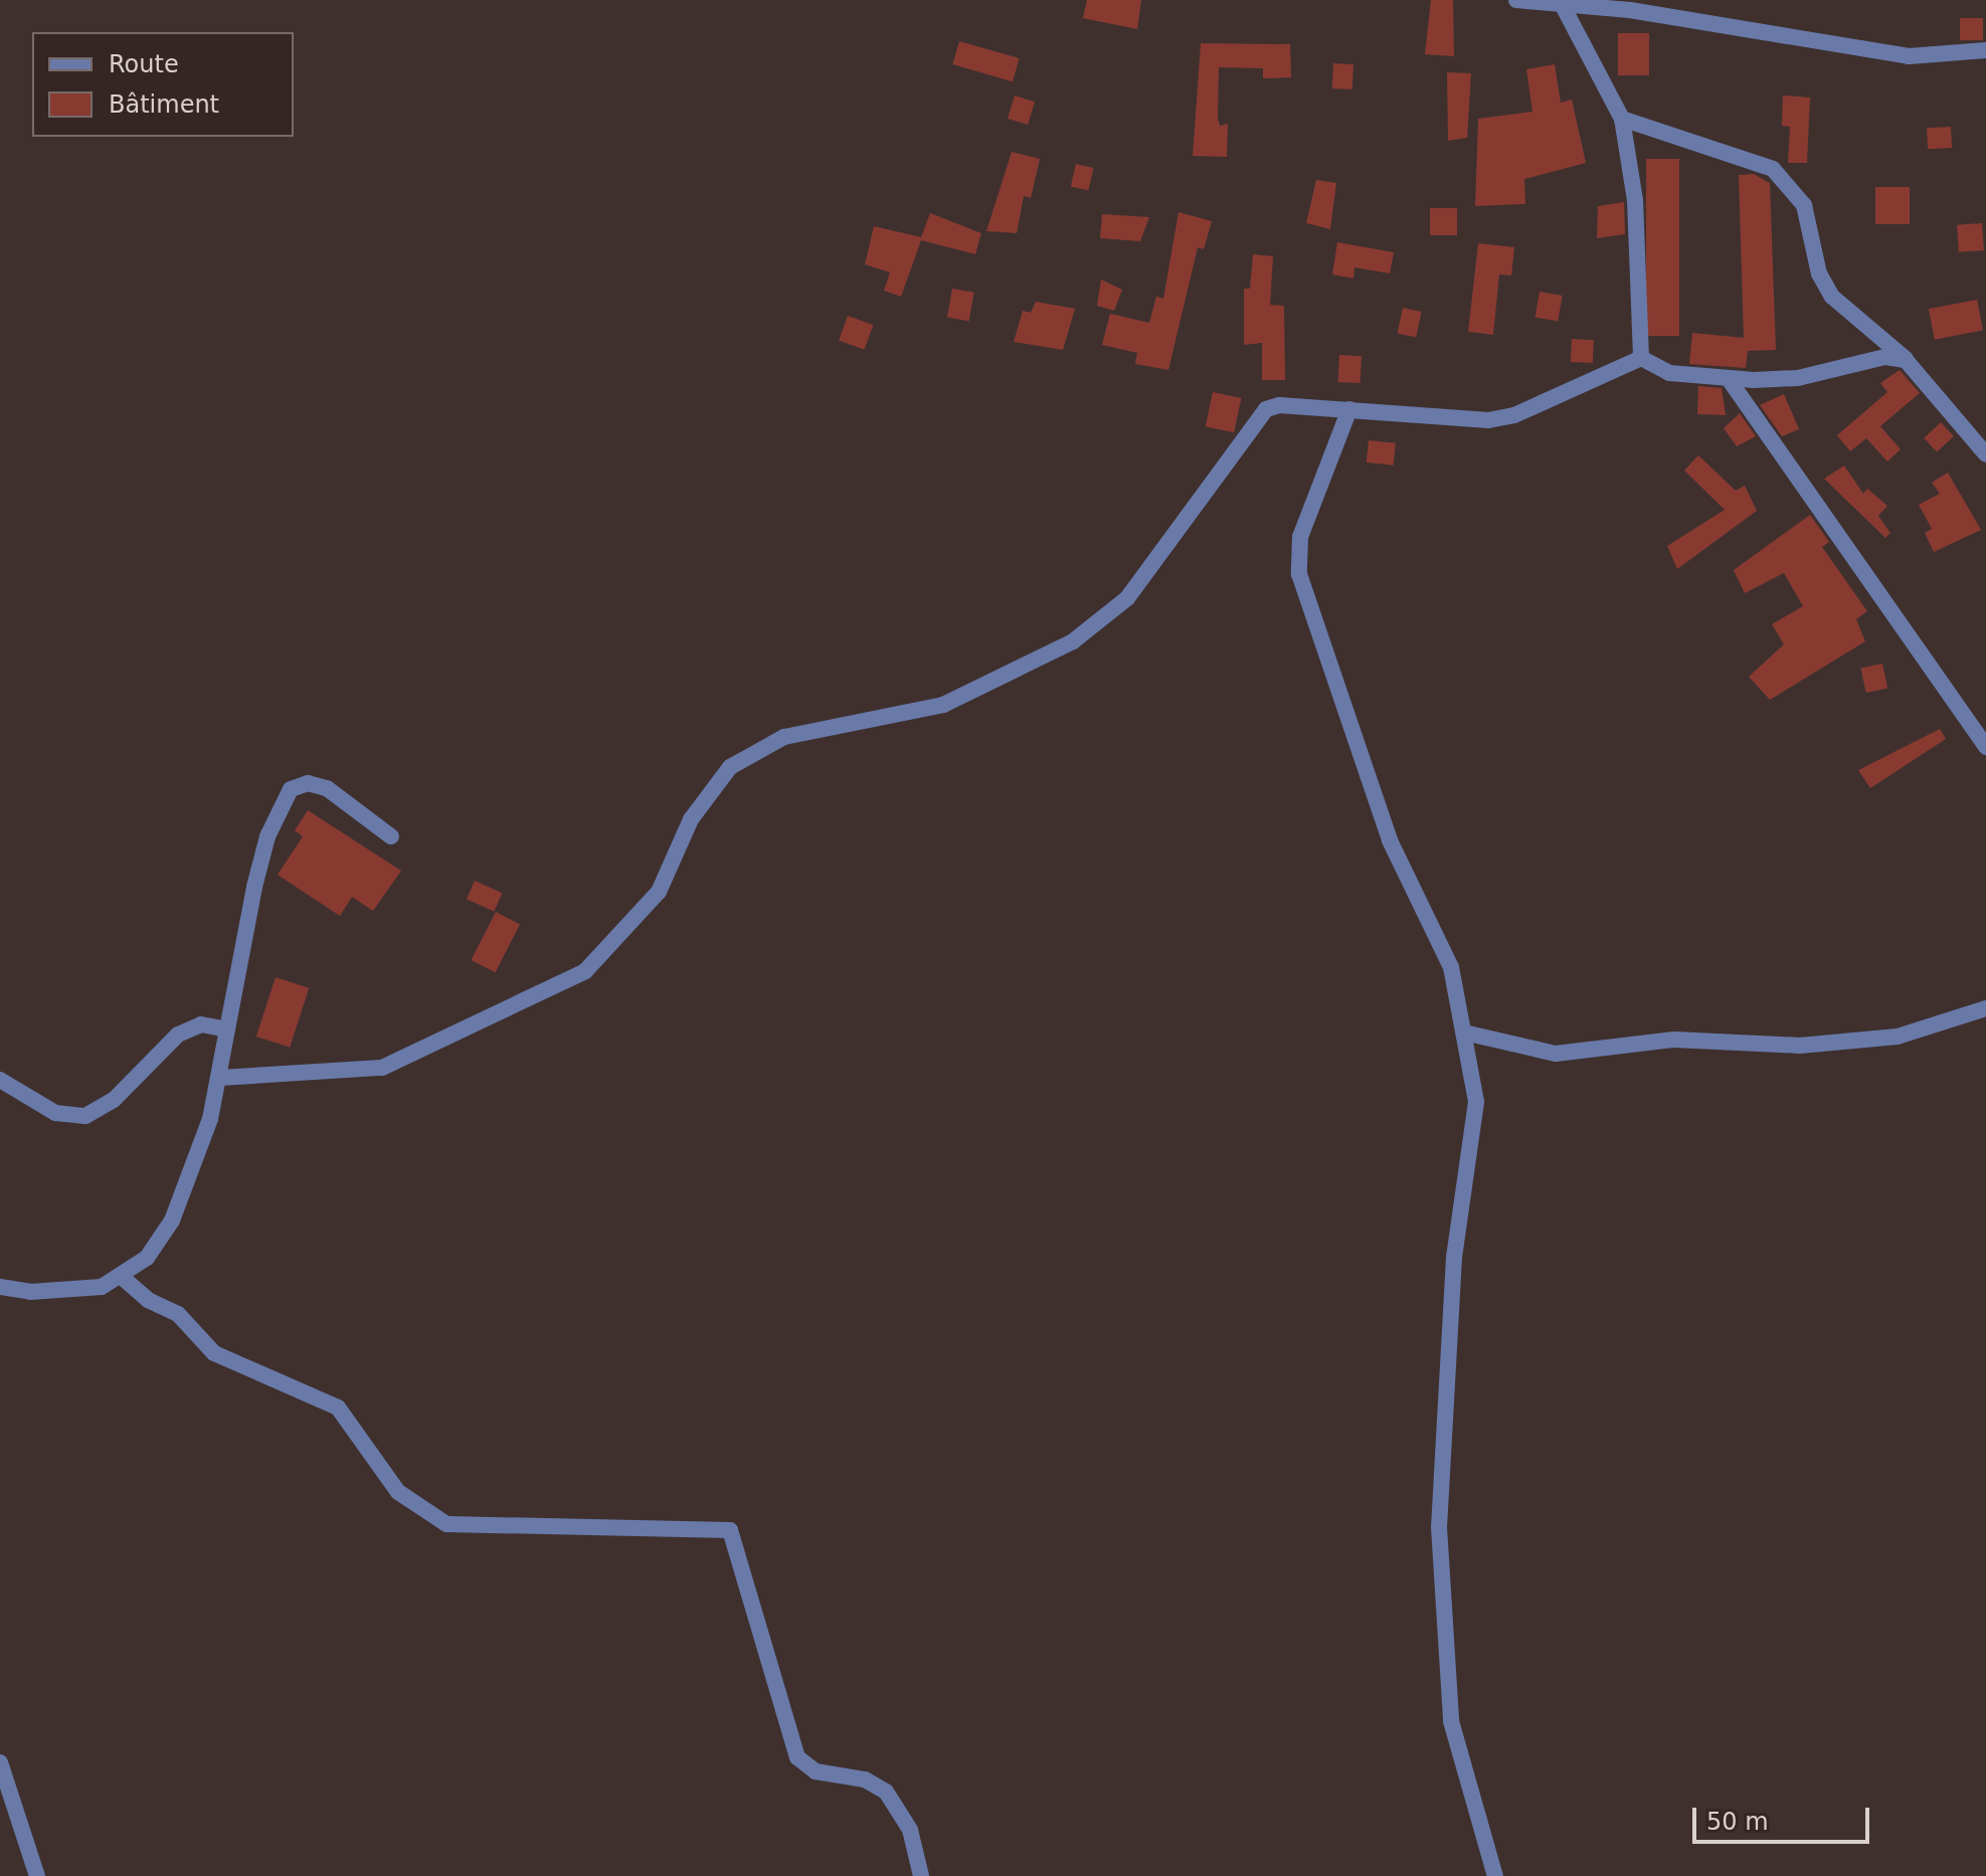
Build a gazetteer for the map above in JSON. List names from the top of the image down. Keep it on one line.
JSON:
{"legend":["Route","Bâtiment"],"scale_bar":"50 m"}
